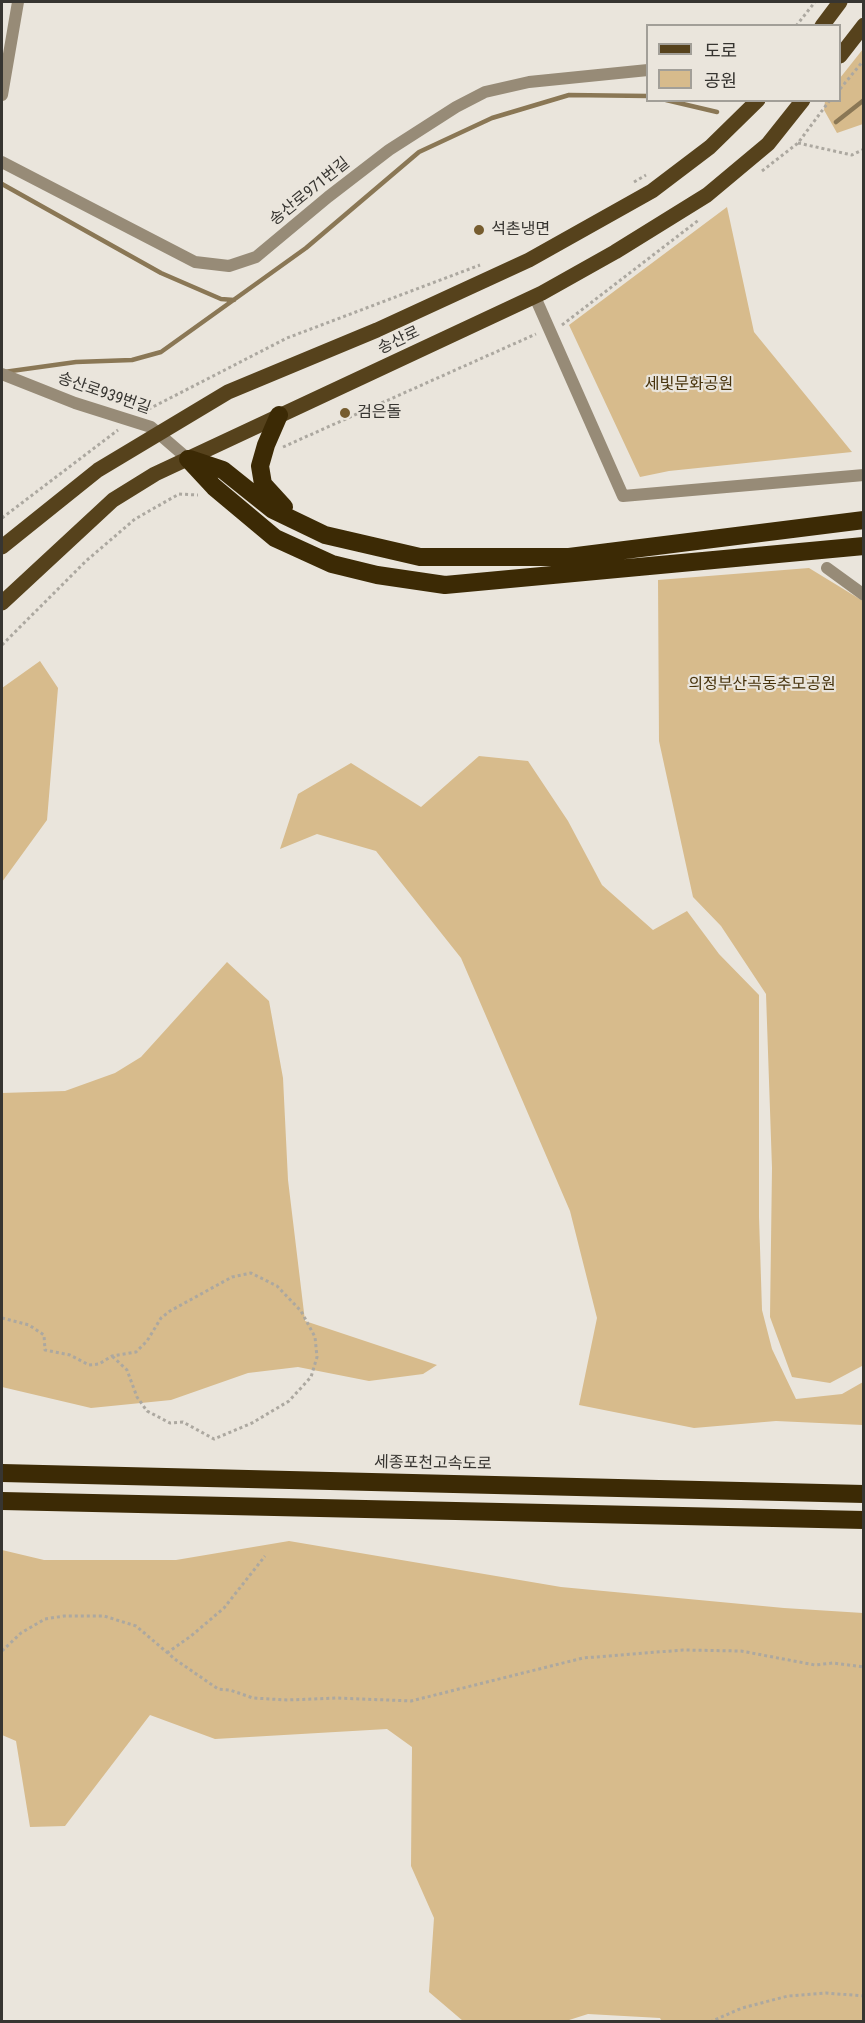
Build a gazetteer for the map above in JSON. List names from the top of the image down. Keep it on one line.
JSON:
{"streets":{"highway":["세종포천고속도로"],"main road":["송산로"],"street":["송산로971번길","송산로939번길"]},"crossings":[["송산로","송산로939번길"]],"parks":["세빛문화공원","의정부산곡동추모공원"],"places":["석촌냉면","검은돌"],"legend":["도로","공원"]}
